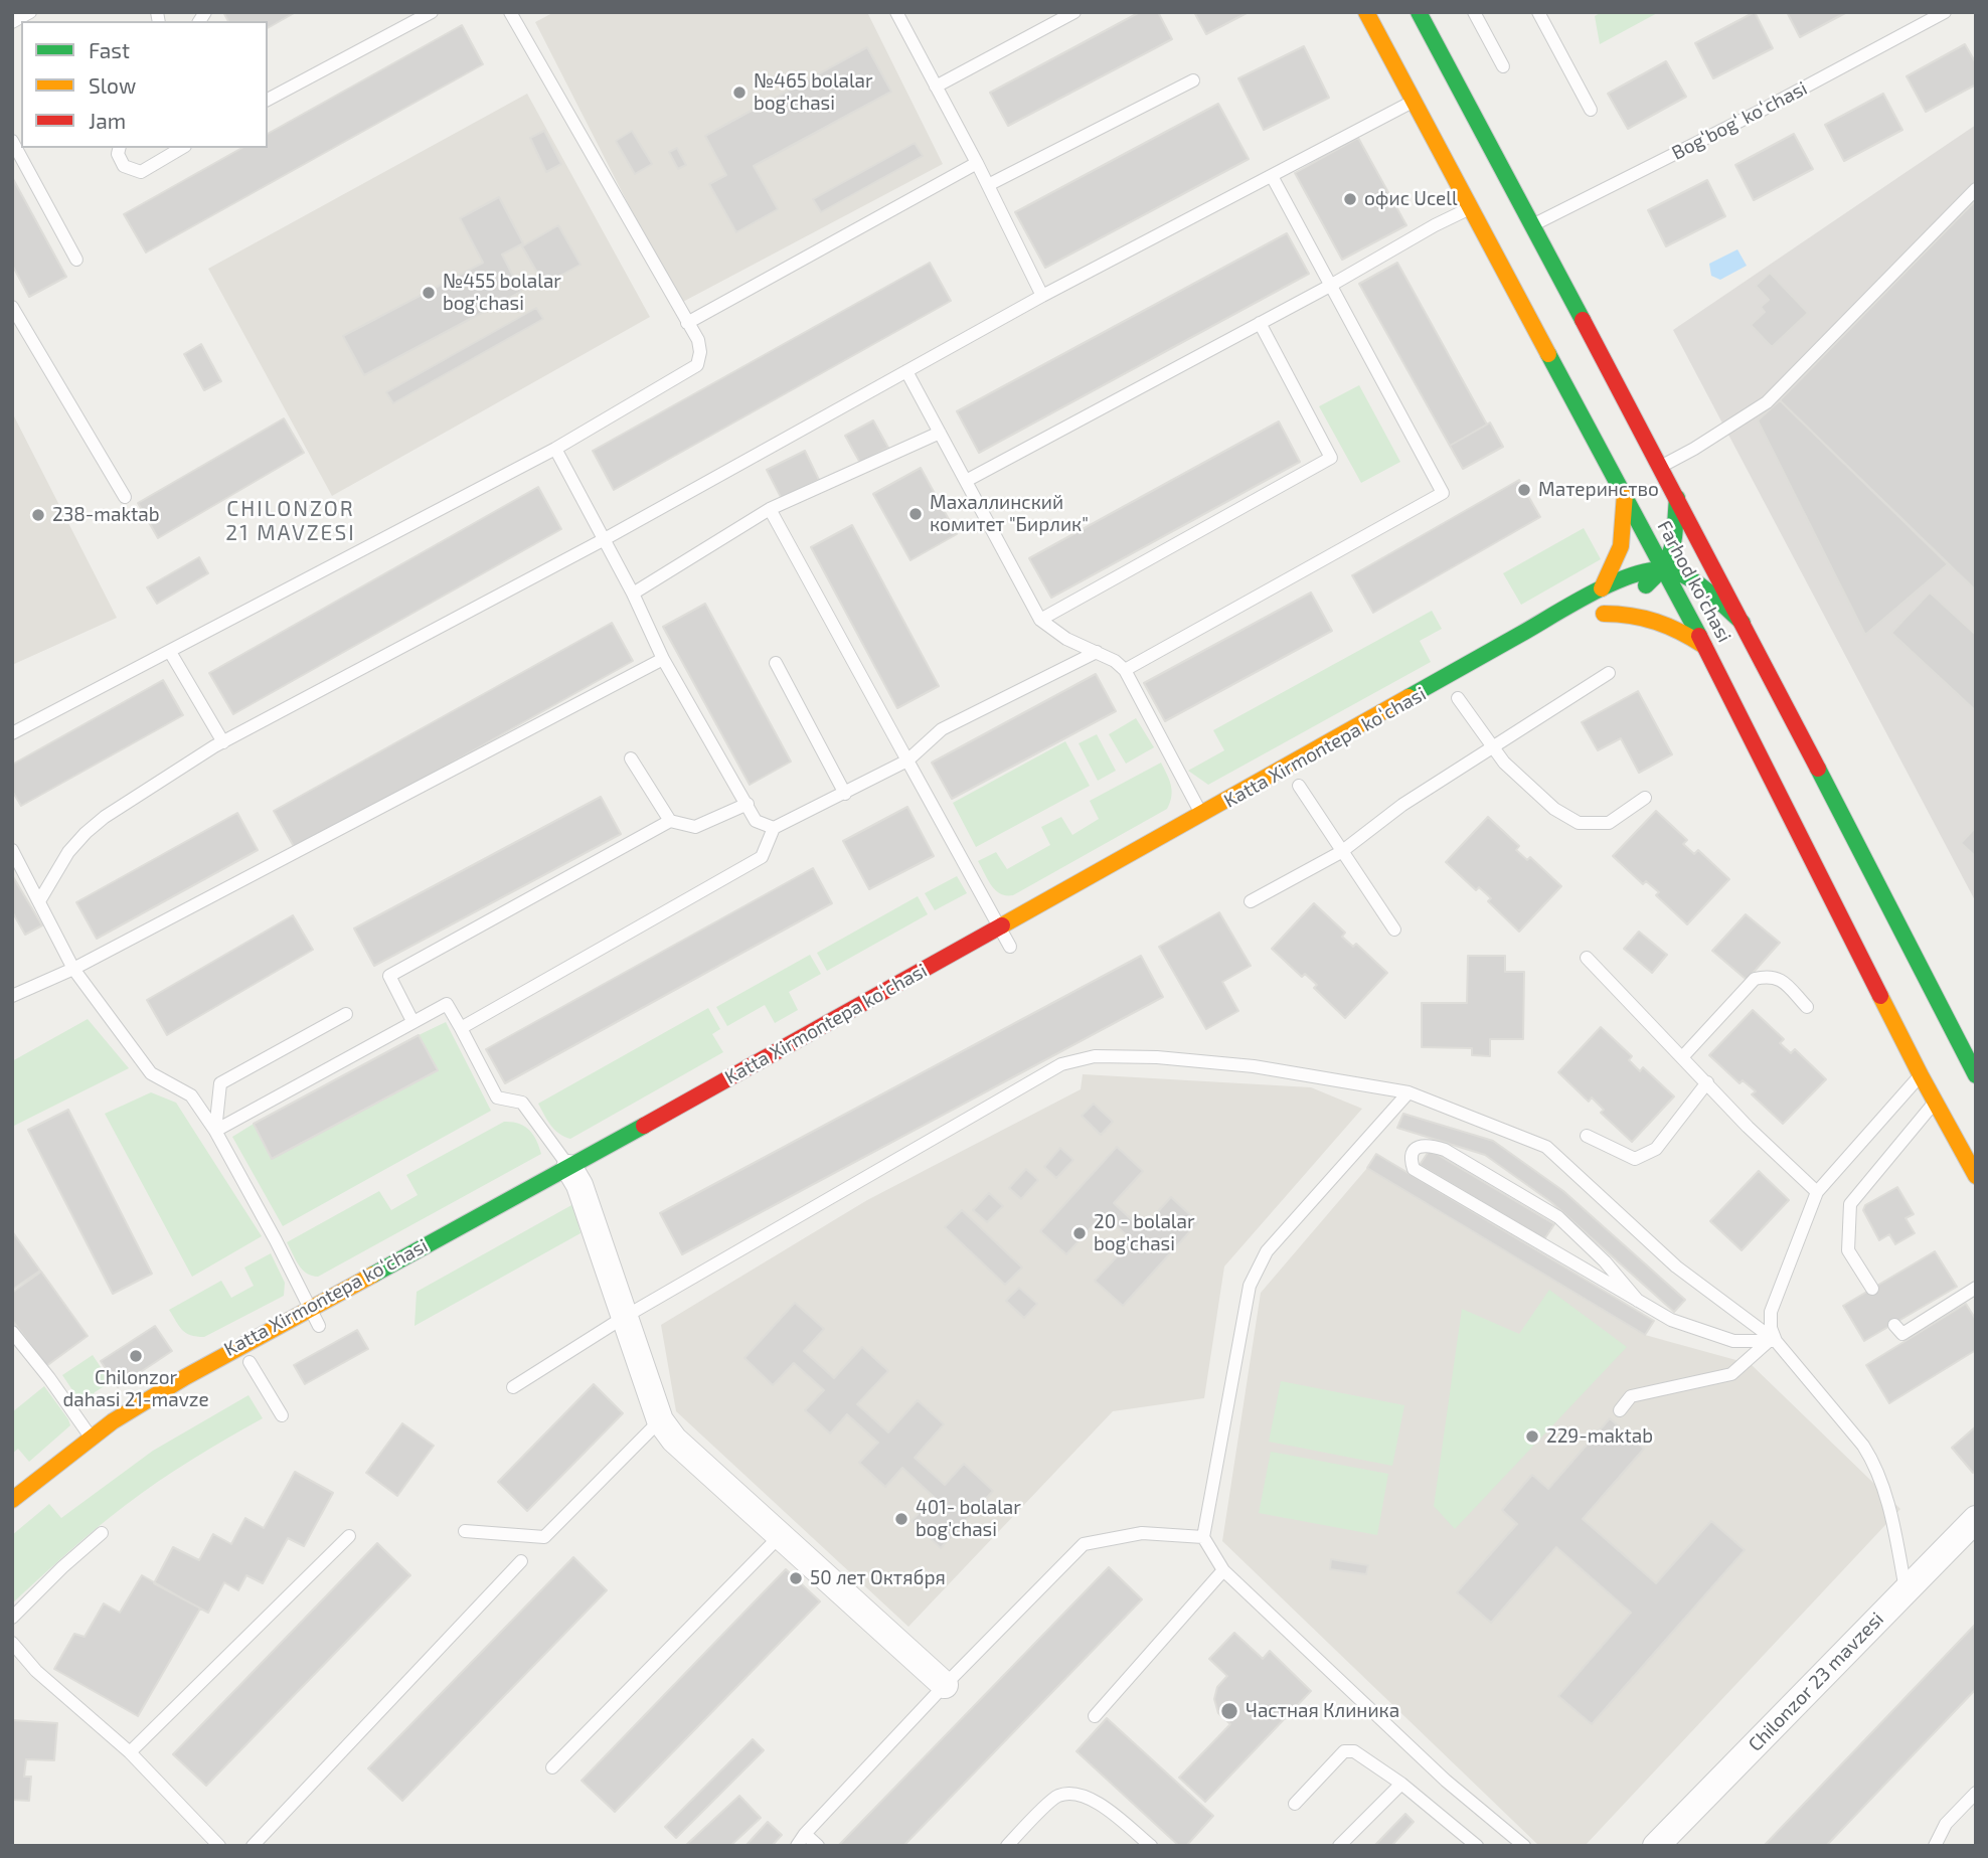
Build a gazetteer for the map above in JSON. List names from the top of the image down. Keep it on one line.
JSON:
{"streets":{"main road":["Farhod ko'chasi","Katta Xirmontepa koʻchasi"],"street":["Chilonzor 23 mavzesi"],"lane":["Bogʻbogʻ koʻchasi"]},"crossings":[["Bogʻbogʻ koʻchasi","Farhod ko'chasi"],["Farhod ko'chasi","Katta Xirmontepa koʻchasi"]],"districts":["CHILONZOR 21 MAVZESI"],"places":["№465 bolalar bog'chasi","офис Ucell","№455 bolalar bog'chasi","Материнство","Махаллинский комитет \"Бирлик\"","238-maktab","20 - bolalar bog'chasi","Chilonzor dahasi 21-mavze","229-maktab","401- bolalar bog'chasi","50 лет Октября","Частная Клиника"],"legend":["Fast","Slow","Jam"]}
